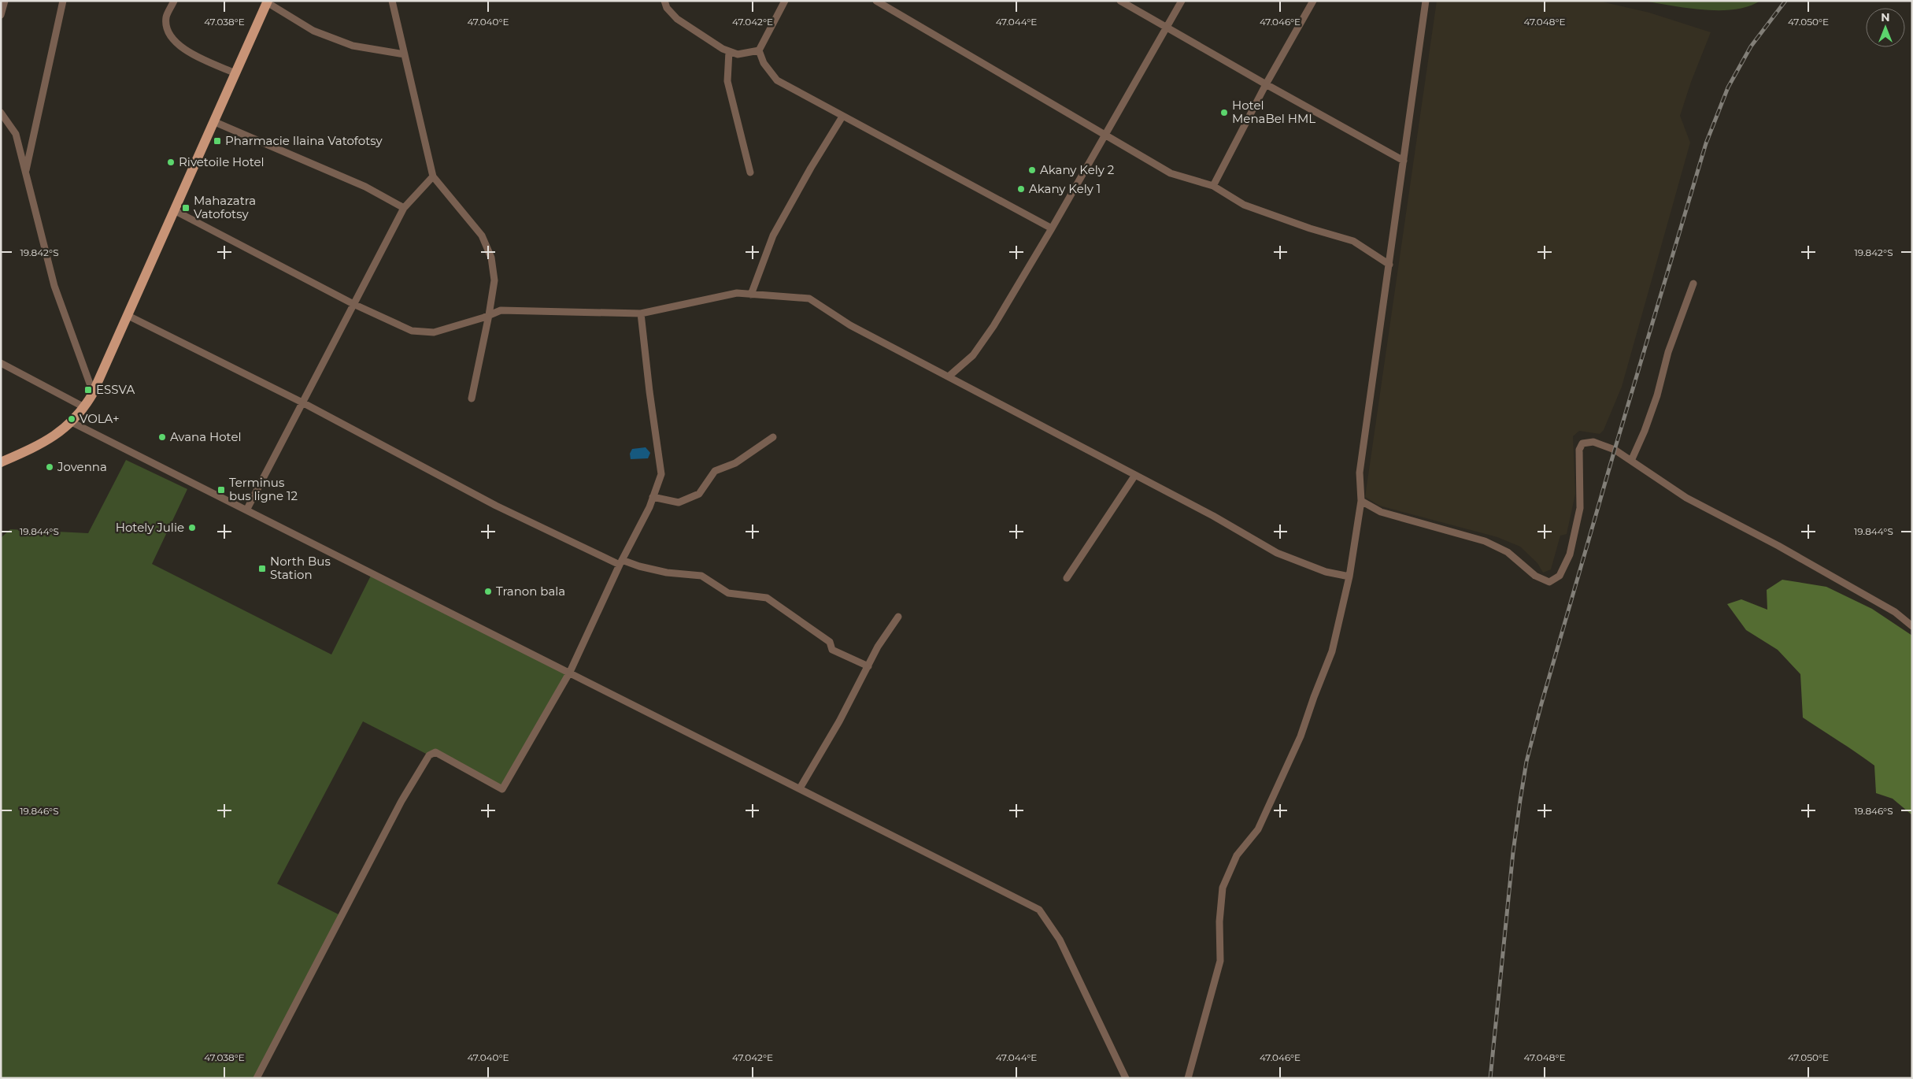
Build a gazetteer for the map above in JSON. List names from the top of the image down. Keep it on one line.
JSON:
{"places":{"other":["Hotel MenaBel HML","Rivetoile Hotel","Akany Kely 2","Akany Kely 1","VOLA+","Avana Hotel","Jovenna","Hotely Julie","Tranon bala"],"transit":["Pharmacie Ilaina Vatofotsy","Mahazatra Vatofotsy","ESSVA","Terminus bus ligne 12","North Bus Station"]},"north":"top","coordinates":["47.038°E","47.040°E","47.042°E","47.044°E","47.046°E","47.048°E","47.050°E","19.842°S","19.844°S","19.846°S"]}
